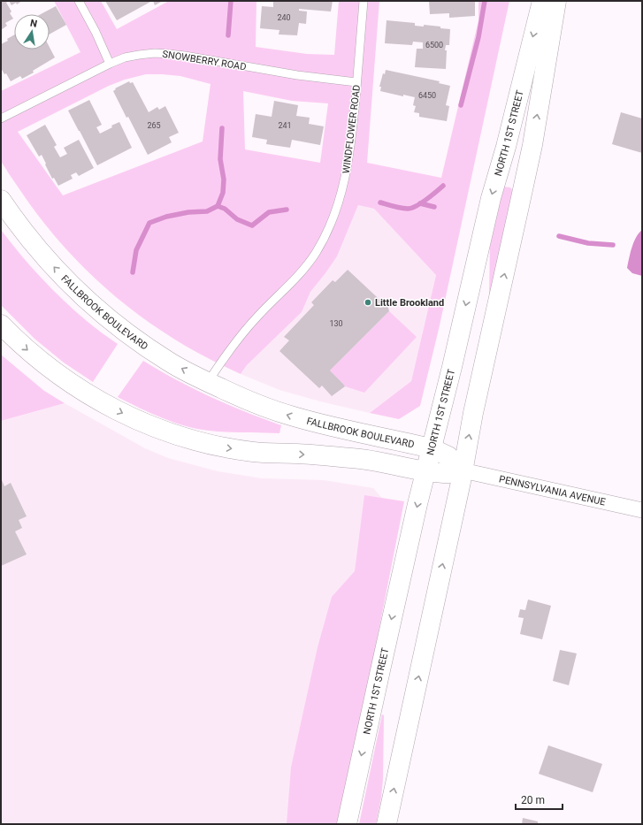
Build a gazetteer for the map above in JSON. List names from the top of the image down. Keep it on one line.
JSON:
{"streets":{"main road":["NORTH 1ST STREET","FALLBROOK BOULEVARD"],"street":["PENNSYLVANIA AVENUE"],"lane":["SNOWBERRY ROAD","WINDFLOWER ROAD"]},"crossings":[["SNOWBERRY ROAD","WINDFLOWER ROAD"],["WINDFLOWER ROAD","FALLBROOK BOULEVARD"],["NORTH 1ST STREET","FALLBROOK BOULEVARD"],["FALLBROOK BOULEVARD","PENNSYLVANIA AVENUE"]],"places":["Little Brookland"],"house_numbers":["240","6500","6450","265","241","130"],"scale_bar":"20 m","north":"top"}
